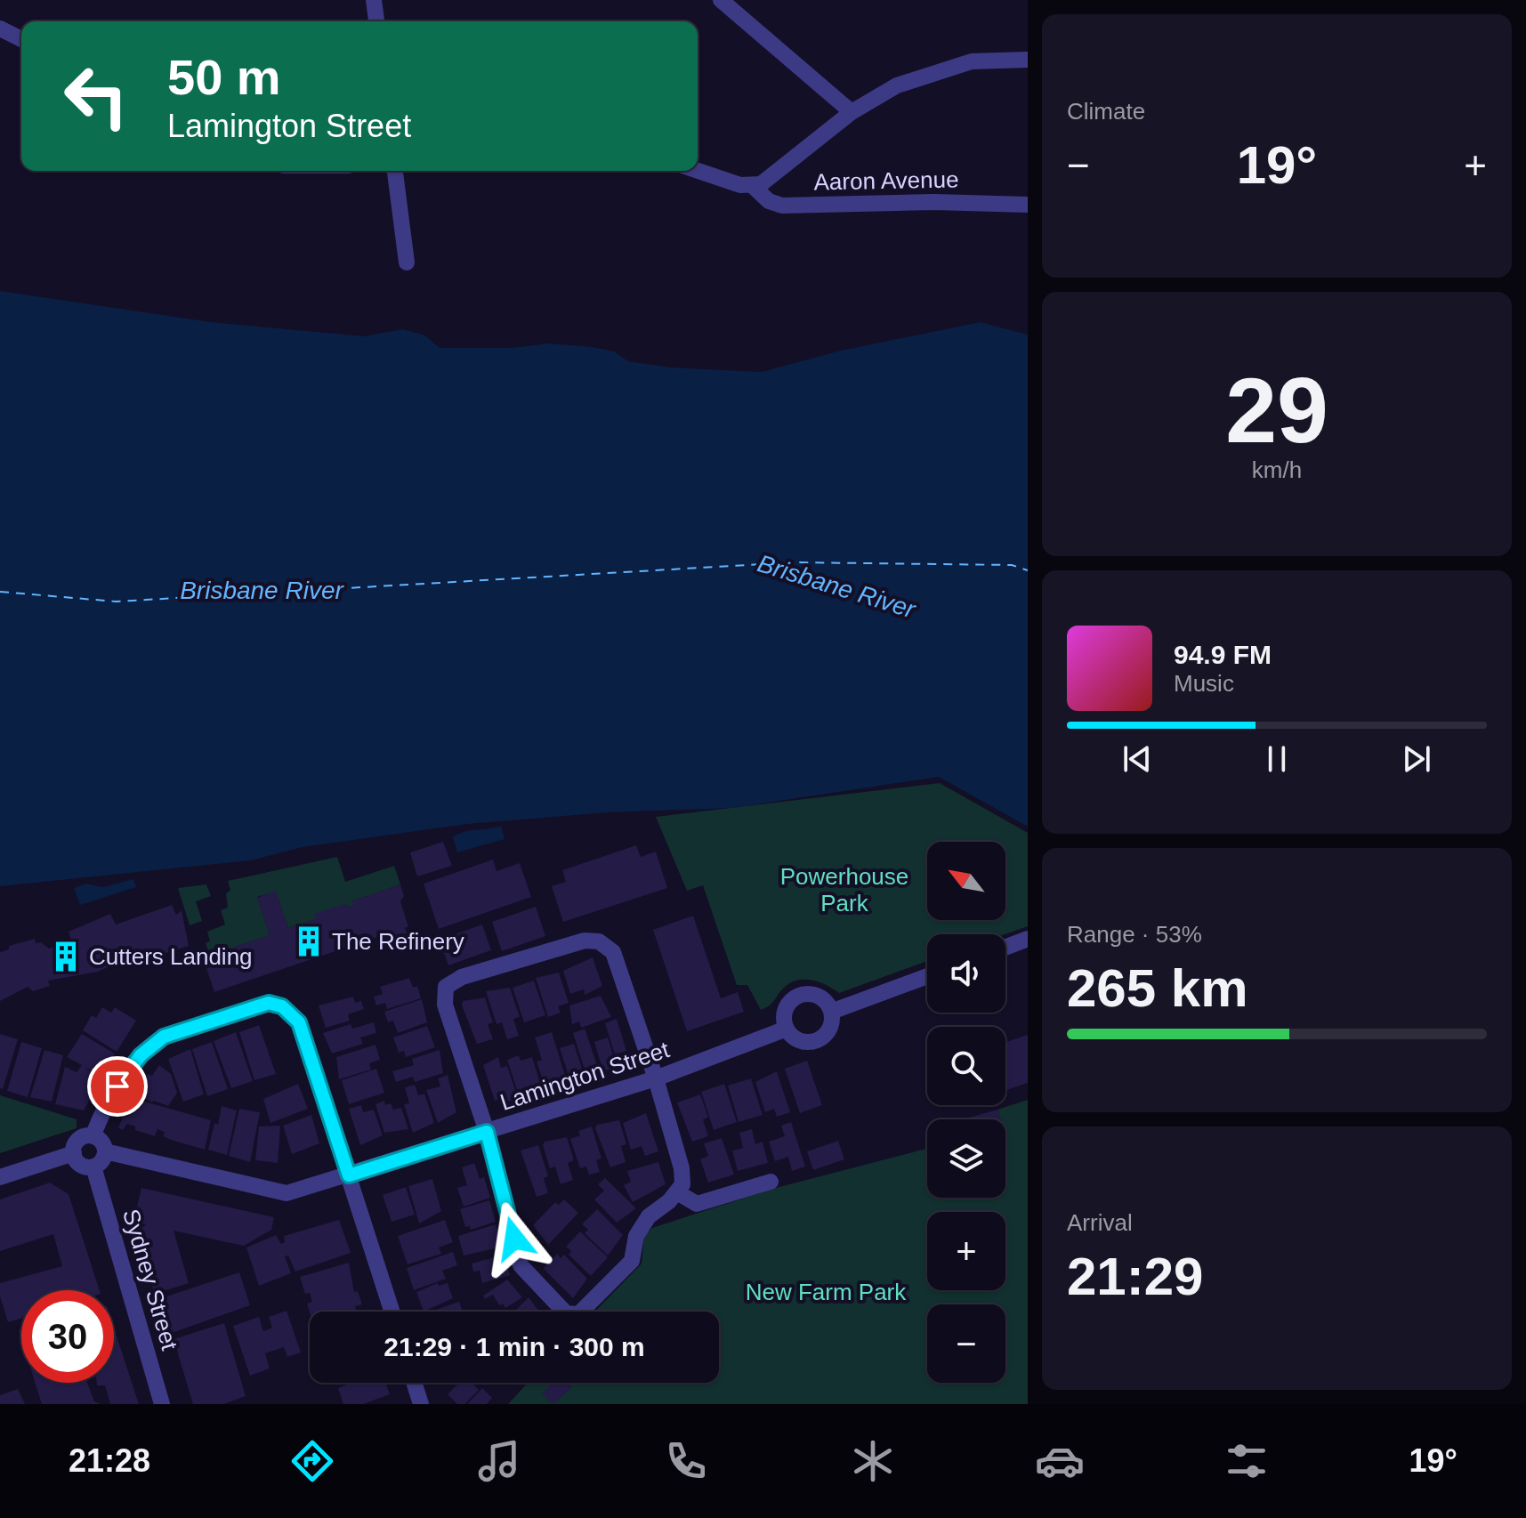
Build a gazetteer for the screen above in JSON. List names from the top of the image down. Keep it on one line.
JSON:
{"streets":{"street":["Aaron Avenue","Lamington Street","Sydney Street"]},"crossings":[["Lamington Street","Sydney Street"]],"water":["Brisbane River"],"parks":["Powerhouse Park","New Farm Park"],"places":{"building":["The Refinery","Cutters Landing"]},"north":"top left","page":{"tile":["Climate",["29","km/h"],["Range · 53%","265 km"],["Arrival","21:29"]],"turn":["50 m","Lamington Street"],"heat":["−","19°","+"],"song":["94.9 FM","Music"],"map_buttons":["+","−"],"limit":"30","trip":"21:29 · 1 min · 300 m","tabs":["21:28","19°"]}}
